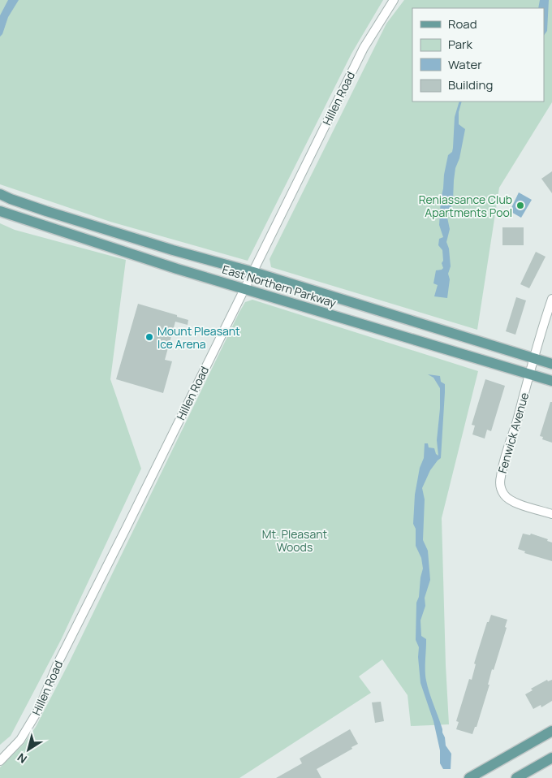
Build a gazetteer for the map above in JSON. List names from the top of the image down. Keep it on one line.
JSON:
{"streets":{"main road":["East Northern Parkway"],"street":["Hillen Road","Fenwick Avenue"]},"crossings":[["Hillen Road","East Northern Parkway"],["East Northern Parkway","Fenwick Avenue"]],"parks":["Mt. Pleasant Woods"],"places":["Reniassance Club Apartments Pool","Mount Pleasant Ice Arena"],"legend":["Road","Park","Water","Building"],"north":"bottom left"}
